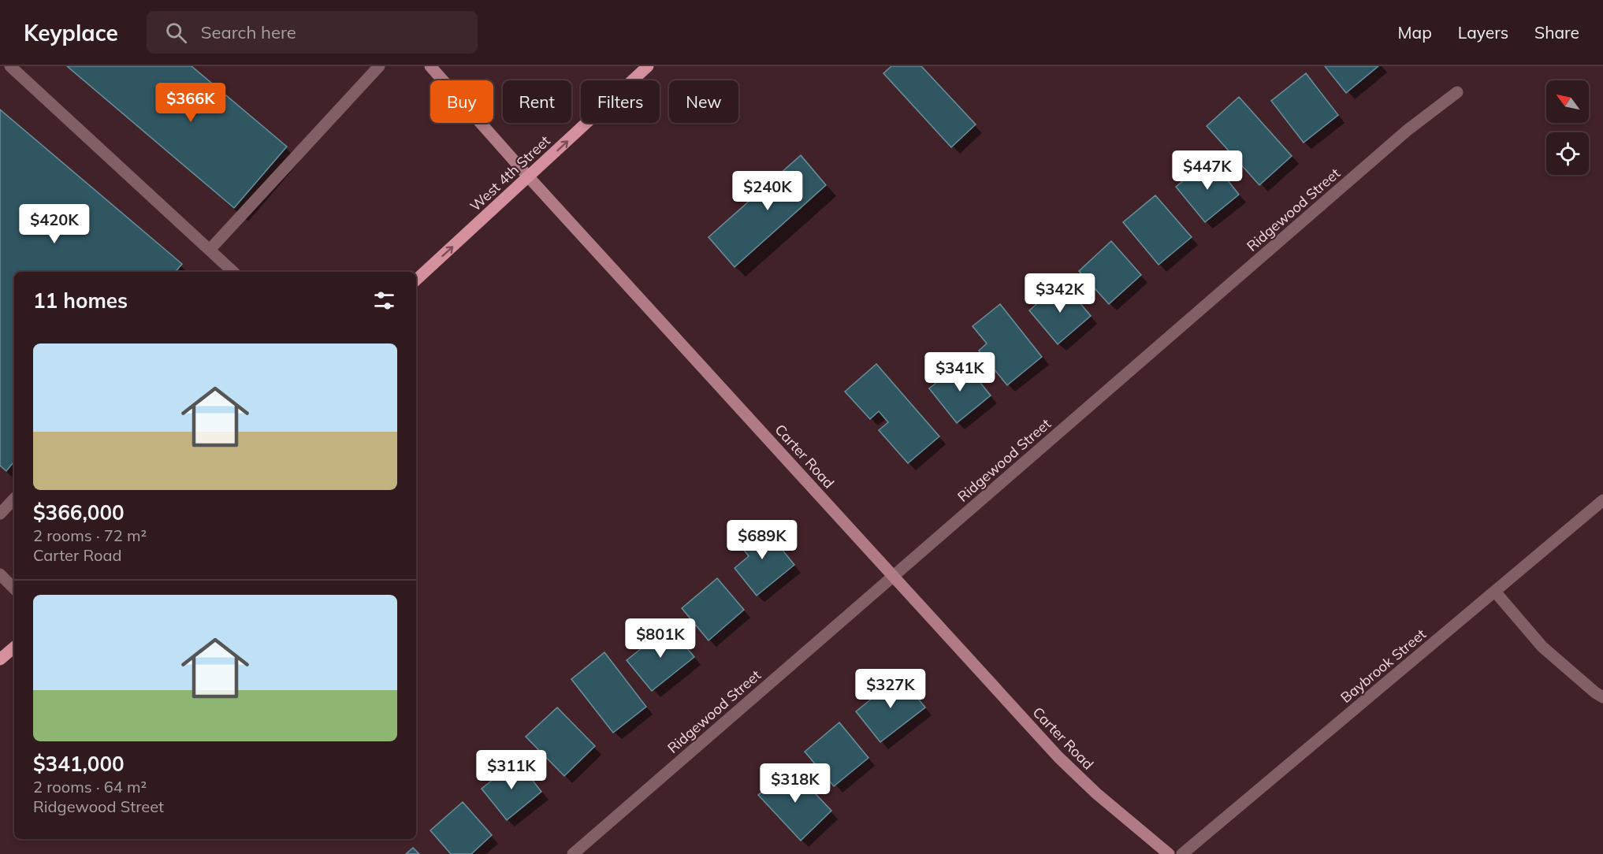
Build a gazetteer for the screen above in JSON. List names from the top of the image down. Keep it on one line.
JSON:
{"streets":{"main road":["West 4th Street","Carter Road"],"street":["Ridgewood Street","Baybrook Street"]},"crossings":[["West 4th Street","Carter Road"],["Ridgewood Street","Carter Road"]],"one_way":["West 4th Street"],"north":"top left","page":{"header":"Keyplace","search":"Search here","nav":["Map","Layers","Share"],"chip":["Buy","Rent","Filters","New"],"price":["$366K","$447K","$240K","$420K","$342K","$341K","$689K","$801K","$327K","$311K","$318K"],"heading":"11 homes","list":[{"name":"$366,000","note":"2 rooms · 72 m² · Carter Road"},{"name":"$341,000","note":"2 rooms · 64 m² · Ridgewood Street"}]}}
